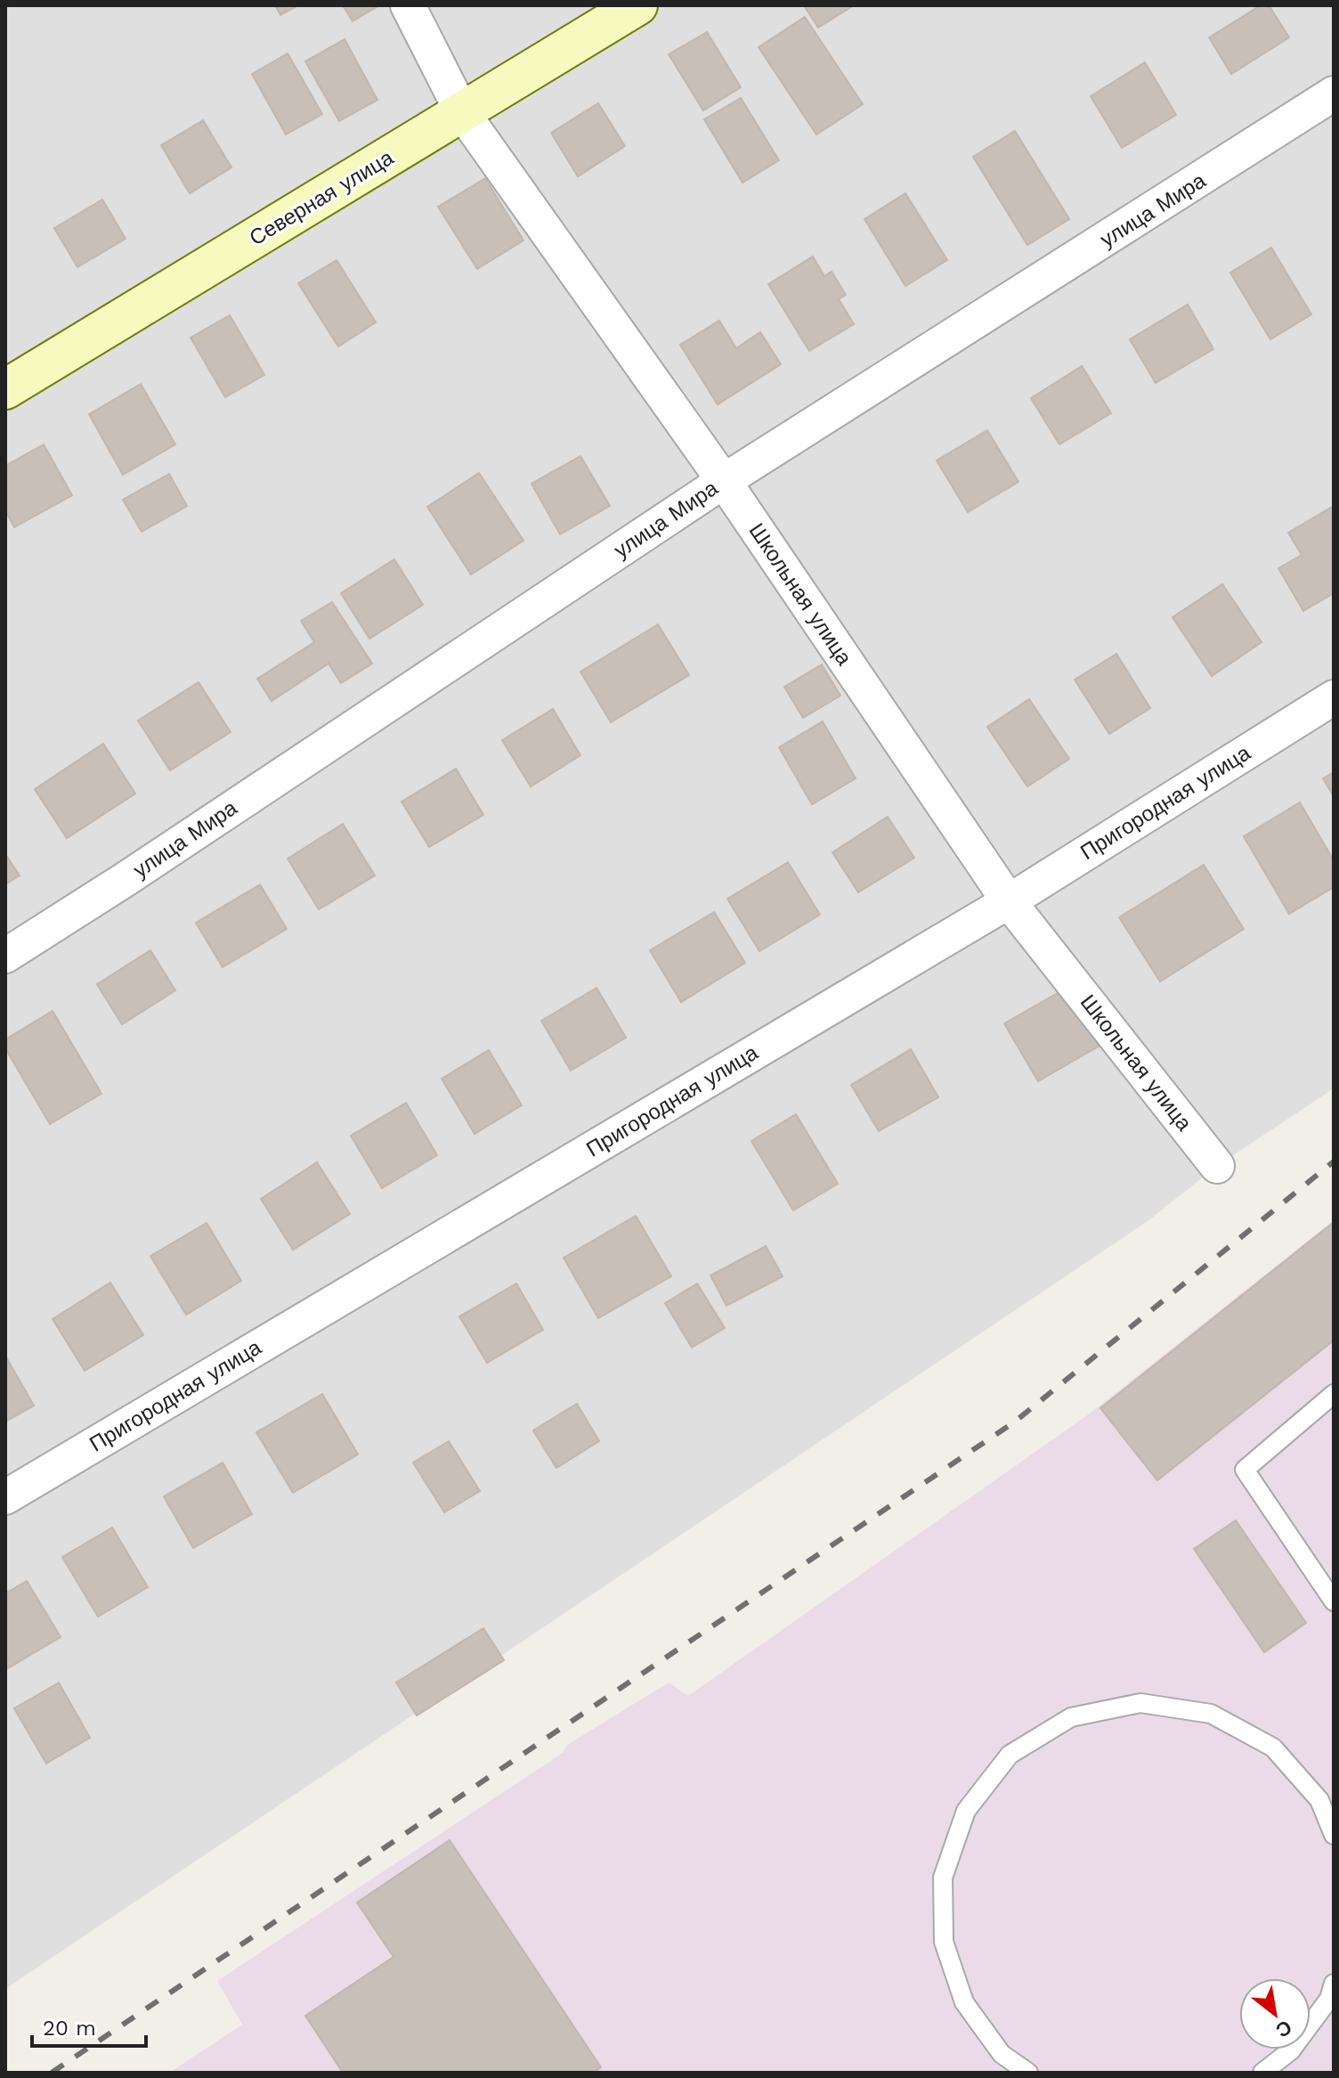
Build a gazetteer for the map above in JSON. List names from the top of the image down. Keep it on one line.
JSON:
{"streets":{"street":["Северная улица","улица Мира","Школьная улица","Пригородная улица"]},"crossings":[["Северная улица","Школьная улица"],["улица Мира","Школьная улица"],["Школьная улица","Пригородная улица"]],"scale_bar":"20 m","north":"bottom right"}
